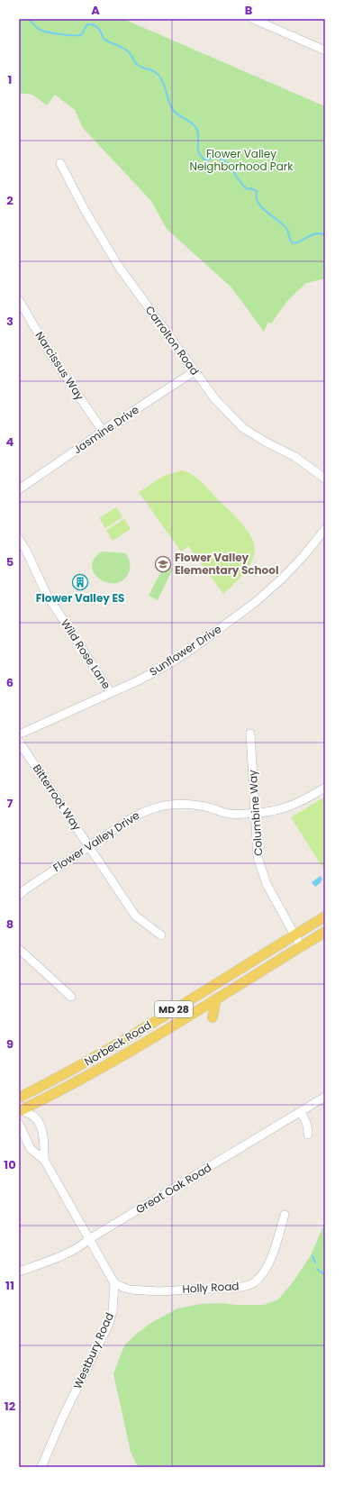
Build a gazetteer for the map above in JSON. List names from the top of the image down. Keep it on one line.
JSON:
{"streets":{"main road":["MD 28","Norbeck Road"],"street":["Carrolton Road","Narcissus Way","Jasmine Drive","Sunflower Drive","Wild Rose Lane","Bitterroot Way","Columbine Way","Flower Valley Drive","Great Oak Road","Holly Road","Westbury Road"]},"crossings":[["Carrolton Road","Jasmine Drive"],["Narcissus Way","Jasmine Drive"],["Sunflower Drive","Wild Rose Lane"],["Bitterroot Way","Flower Valley Drive"],["Columbine Way","Flower Valley Drive"],["Columbine Way","Norbeck Road"],["Holly Road","Westbury Road"]],"parks":["Flower Valley Neighborhood Park"],"places":{"school or university":["Flower Valley Elementary School"],"building":["Flower Valley ES"]},"grid":{"columns":["A","B"],"rows":["1","2","3","4","5","6","7","8","9","10","11","12"]}}
